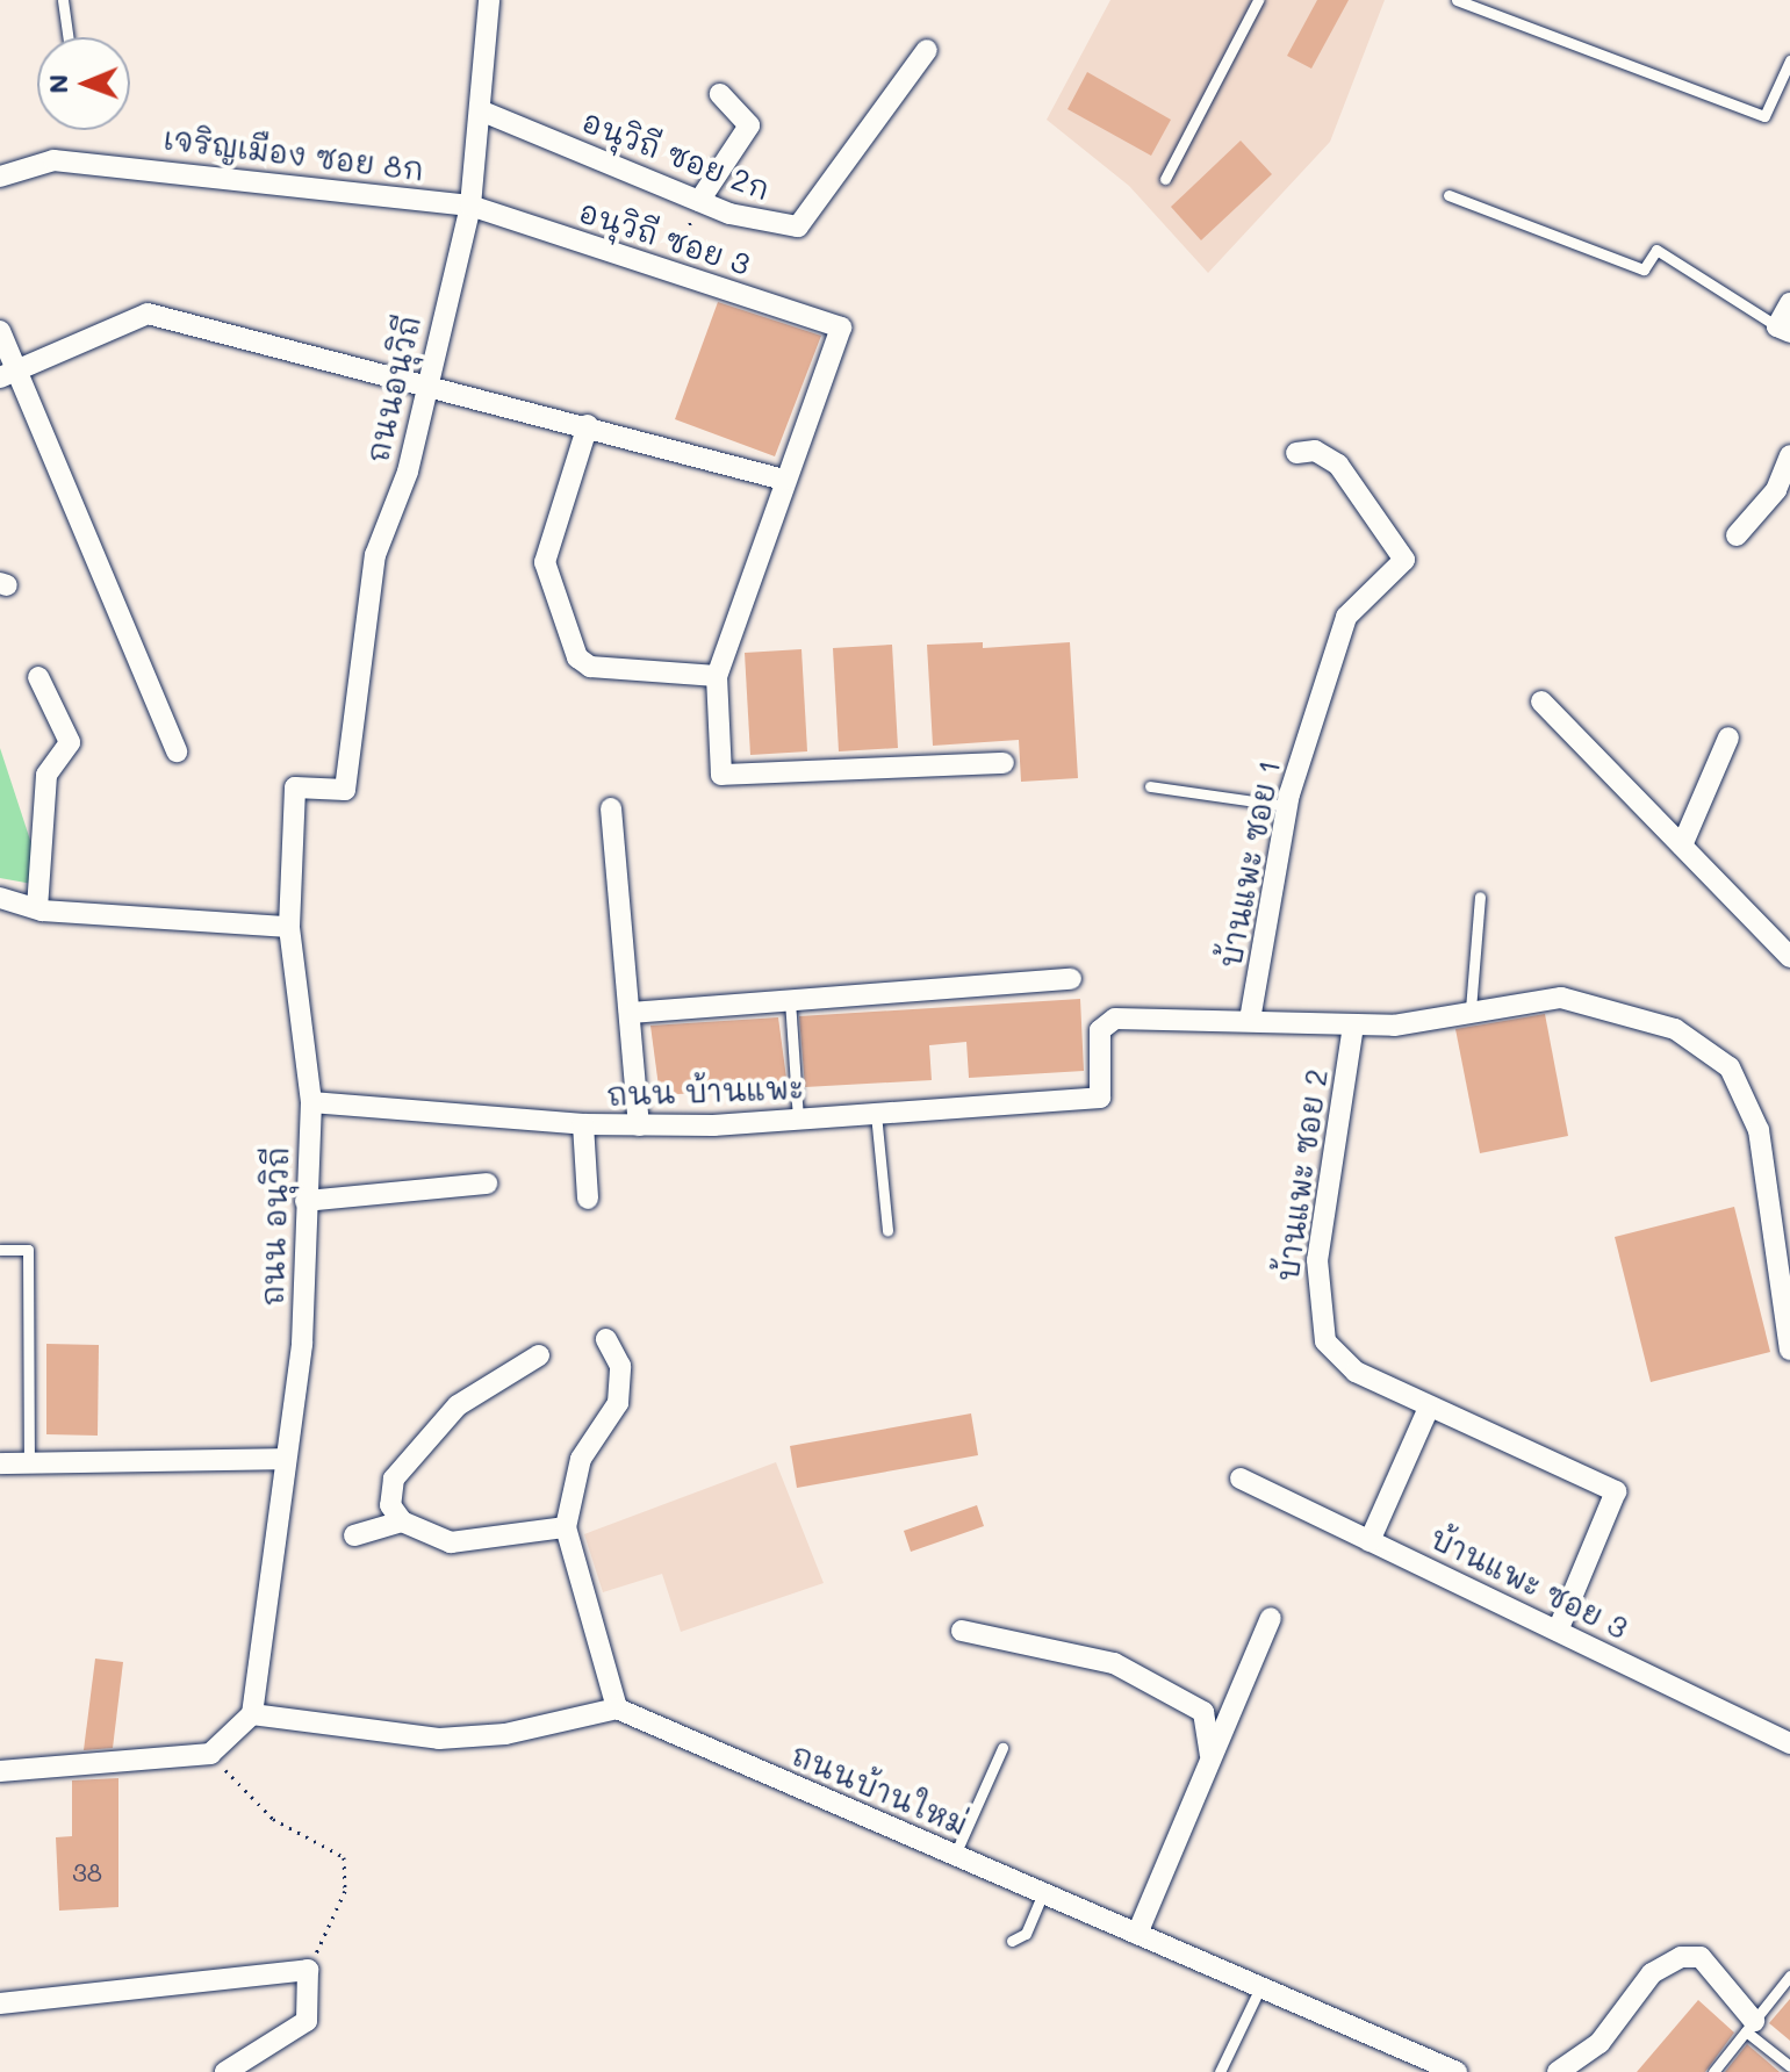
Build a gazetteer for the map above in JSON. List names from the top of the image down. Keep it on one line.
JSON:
{"streets":{"street":["เจริญเมือง ซอย 8ก","อนุวิถี ซอย 2ก","อนุวิถี ซอย 3","ถนนอนุวิถี","บ้านแพะ ซอย 1","ถนน บ้านแพะ","บ้านแพะ ซอย 2","ถนน อนุวิถี","บ้านแพะ ซอย 3","ถนนบ้านใหม่"]},"crossings":[["เจริญเมือง ซอย 8ก","อนุวิถี ซอย 3"],["เจริญเมือง ซอย 8ก","ถนนอนุวิถี"],["อนุวิถี ซอย 2ก","ถนนอนุวิถี"],["อนุวิถี ซอย 3","ถนนอนุวิถี"],["ถนนอนุวิถี","ถนน อนุวิถี"],["บ้านแพะ ซอย 1","ถนน บ้านแพะ"],["ถนน บ้านแพะ","ถนน อนุวิถี"],["บ้านแพะ ซอย 2","บ้านแพะ ซอย 3"]],"house_numbers":["38"],"north":"left"}
